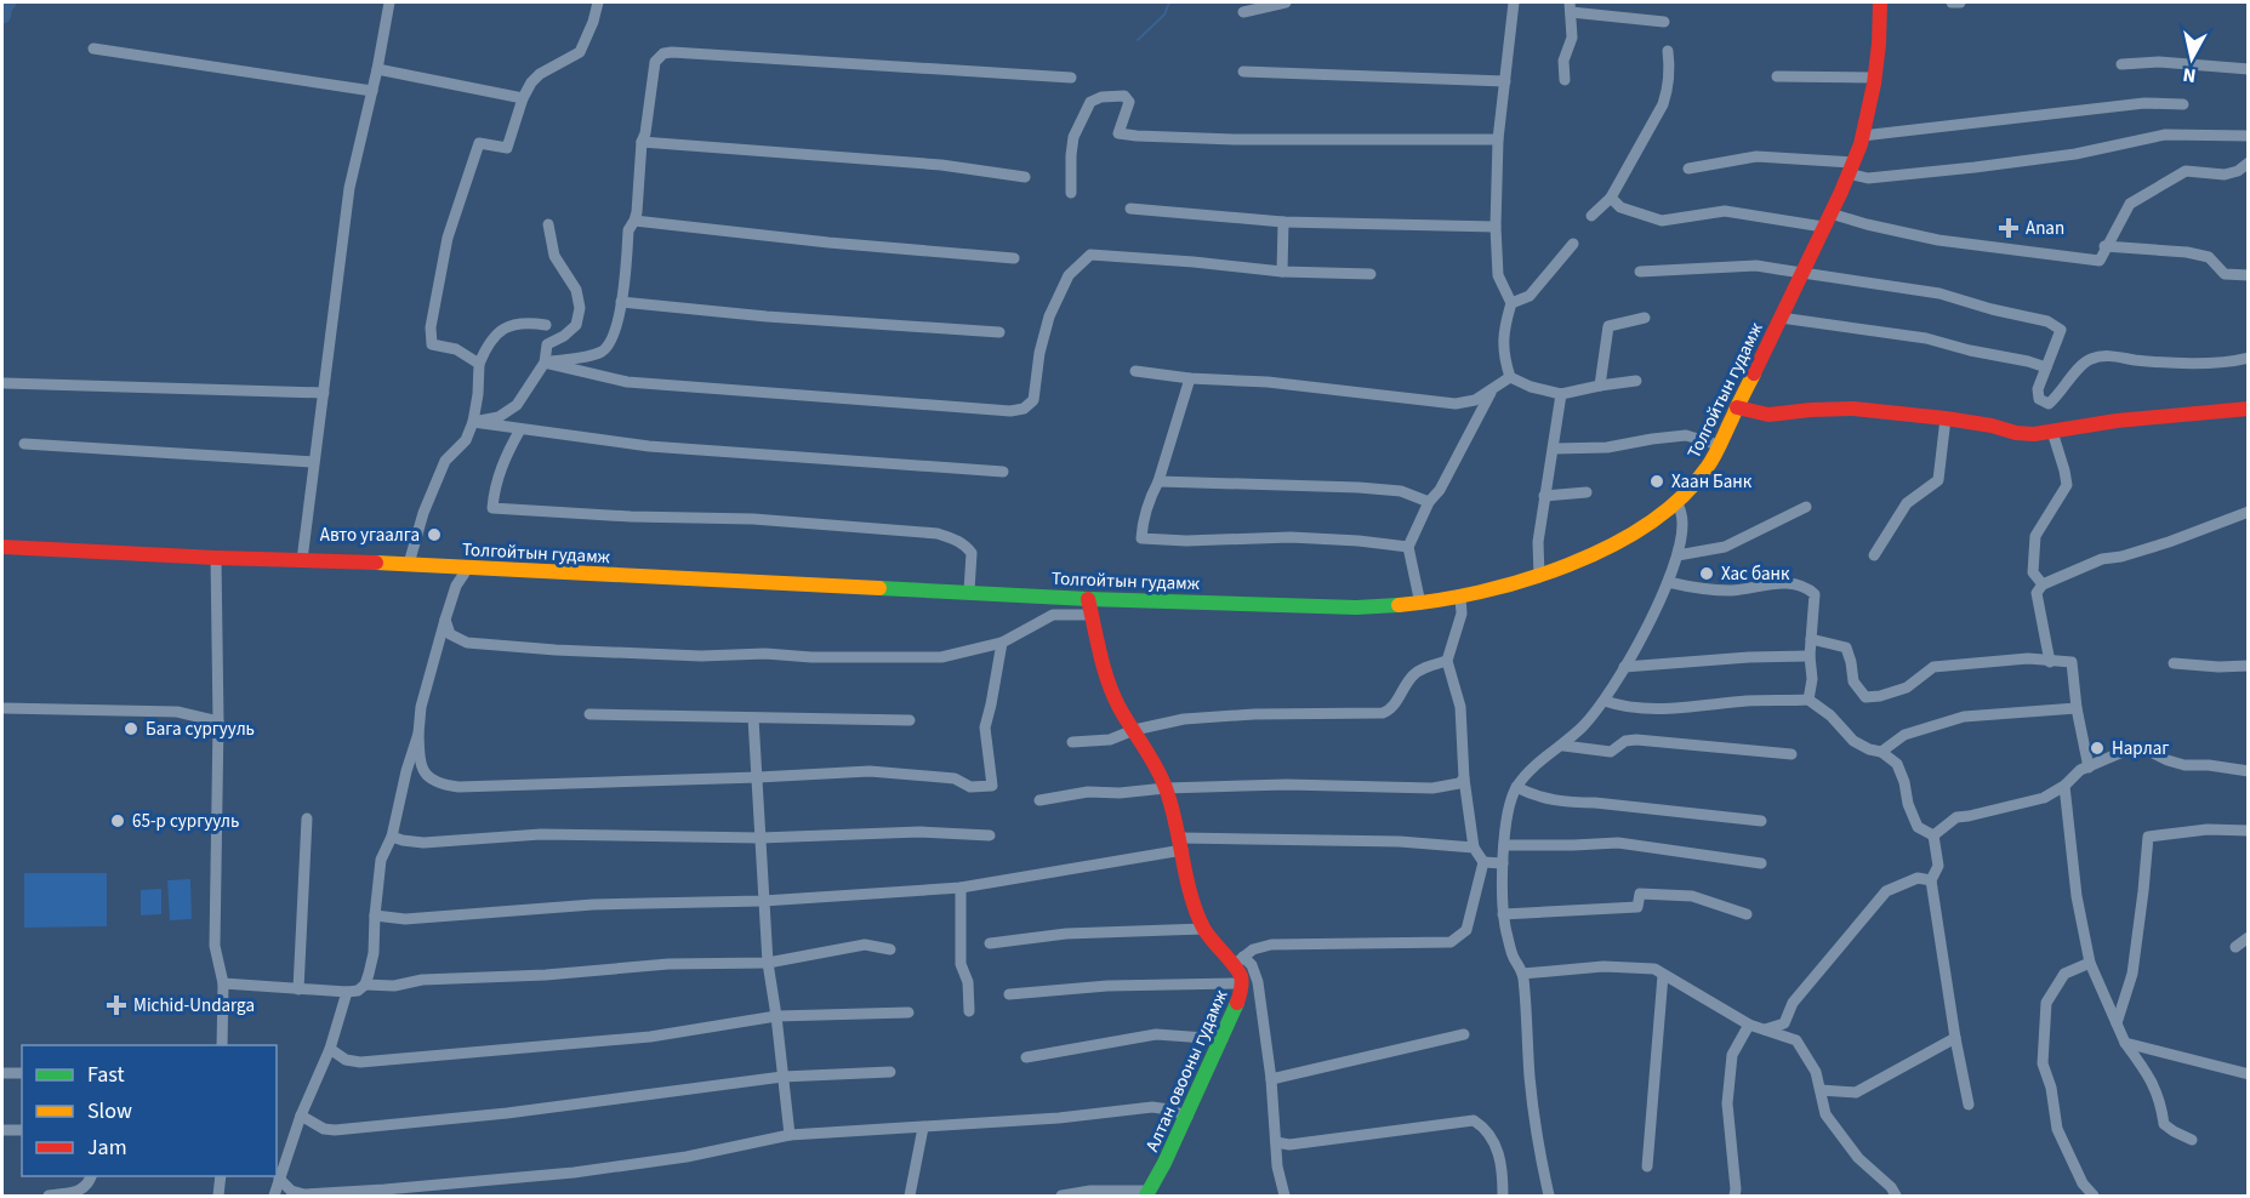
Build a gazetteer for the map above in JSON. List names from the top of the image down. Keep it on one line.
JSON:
{"streets":{"main road":["Толгойтын гудамж","Алтан овооны гудамж"]},"crossings":[["Толгойтын гудамж","Алтан овооны гудамж"]],"places":{"health":["Anan","Michid-Undarga"],"other":["Хаан Банк","Авто угаалга","Хас банк","Бага сургууль","Нарлаг","65-р сургууль"]},"legend":["Fast","Slow","Jam"],"north":"bottom"}
